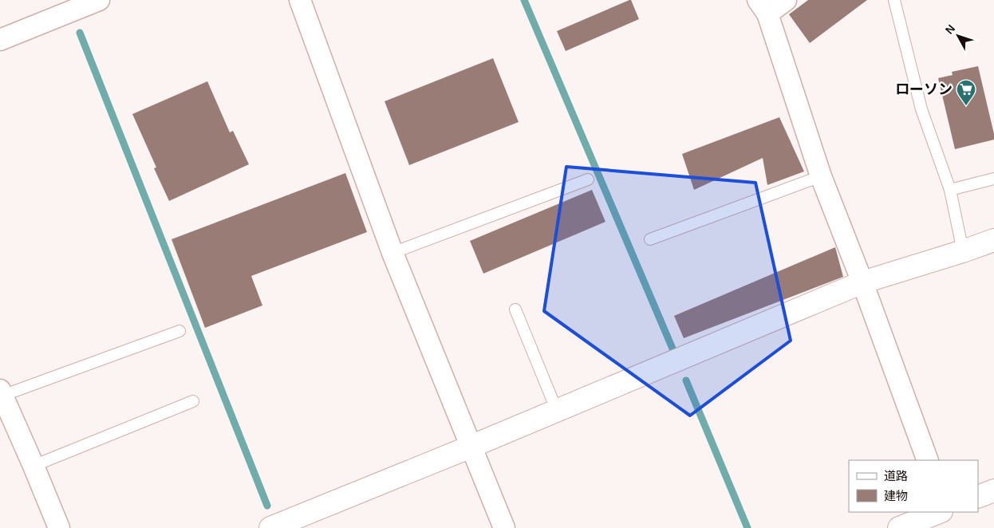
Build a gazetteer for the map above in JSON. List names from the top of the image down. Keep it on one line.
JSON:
{"places":{"supermarket":["ローソン"]},"legend":["道路","建物"],"north":"top left"}
